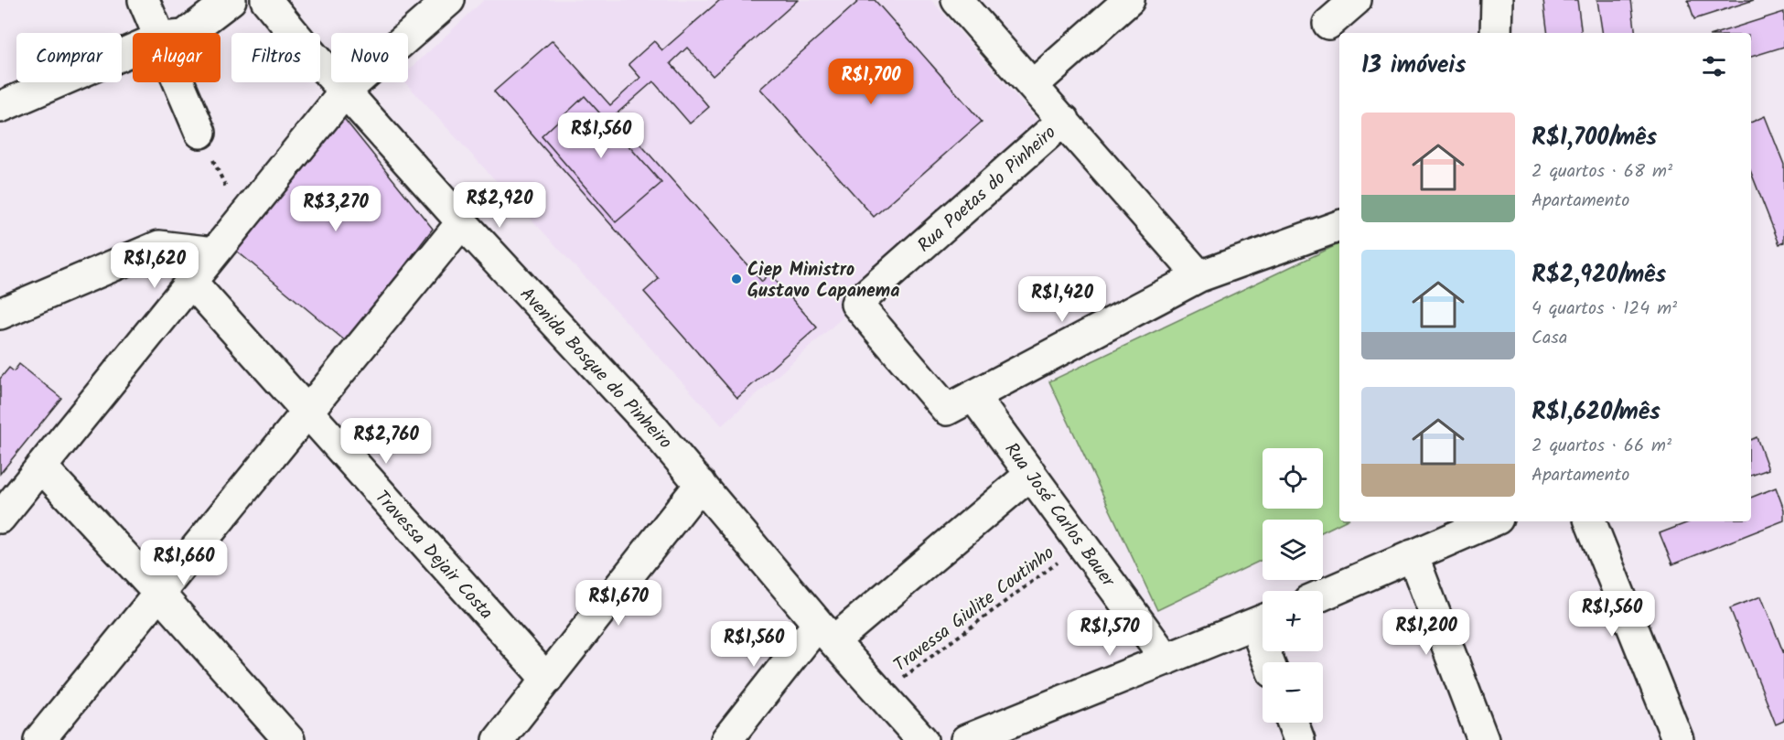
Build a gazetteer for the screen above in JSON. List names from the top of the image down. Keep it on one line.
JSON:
{"streets":{"street":["Rua Poetas do Pinheiro","Avenida Bosque do Pinheiro","Rua José Carlos Bauer","Travessa Dejair Costa"],"path":["Travessa Giulite Coutinho"]},"crossings":[["Rua Poetas do Pinheiro","Rua José Carlos Bauer"],["Avenida Bosque do Pinheiro","Travessa Giulite Coutinho"],["Rua José Carlos Bauer","Travessa Giulite Coutinho"]],"places":["Ciep Ministro Gustavo Capanema"],"page":{"chip":["Comprar","Alugar","Filtros","Novo"],"heading":"13 imóveis","price":["R$1,700","R$1,560","R$2,920","R$3,270","R$1,620","R$1,420","R$2,760","R$1,660","R$1,670","R$1,560","R$1,200","R$1,570","R$1,560"],"list":[{"name":"R$1,700/mês","note":"2 quartos · 68 m² · Apartamento"},{"name":"R$2,920/mês","note":"4 quartos · 124 m² · Casa"},{"name":"R$1,620/mês","note":"2 quartos · 66 m² · Apartamento"}],"map_buttons":["+","−"]}}
